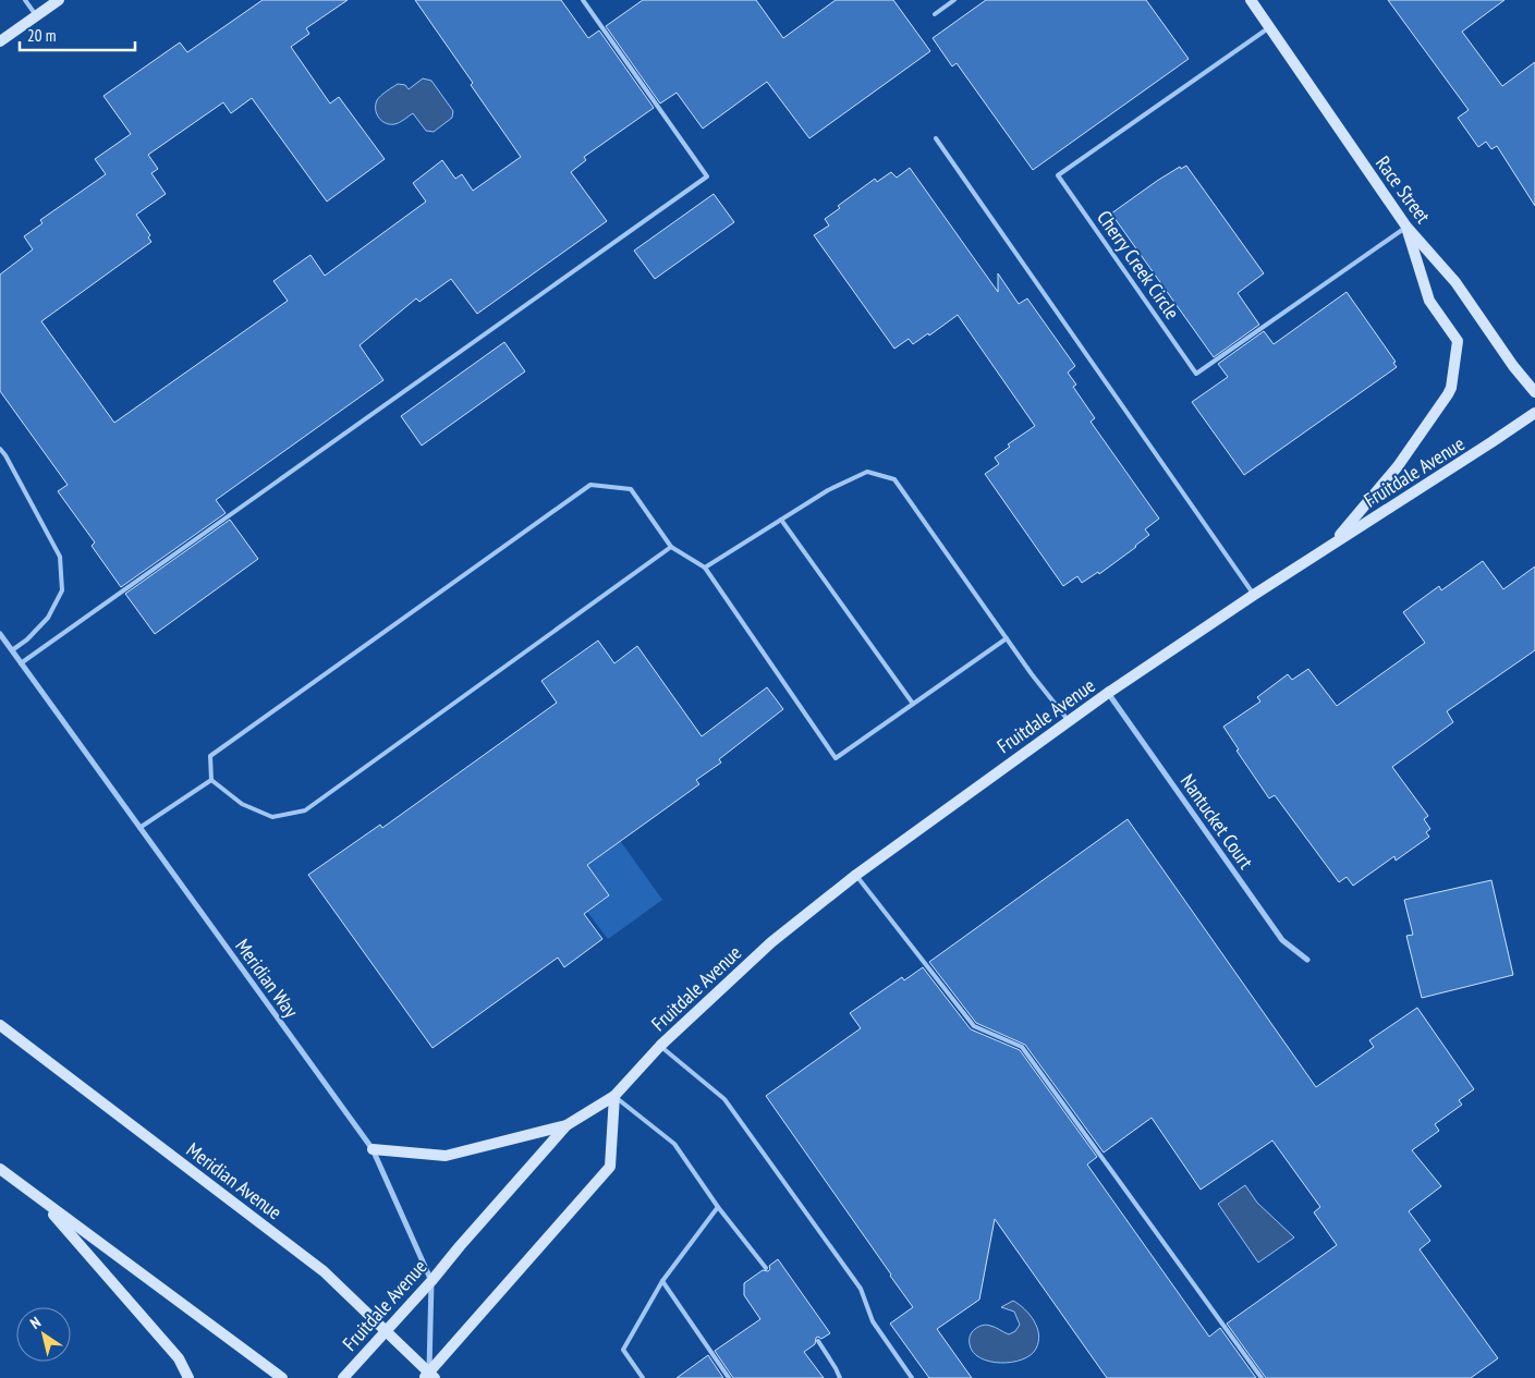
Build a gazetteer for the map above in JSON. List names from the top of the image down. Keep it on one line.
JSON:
{"streets":{"street":["Race Street","Fruitdale Avenue","Nantucket Court","Meridian Way","Meridian Avenue"],"lane":["Cherry Creek Circle"]},"crossings":[["Race Street","Cherry Creek Circle"],["Fruitdale Avenue","Nantucket Court"],["Fruitdale Avenue","Meridian Way"],["Fruitdale Avenue","Meridian Avenue"],["Meridian Way","Meridian Avenue"]],"scale_bar":"20 m","north":"top left"}
